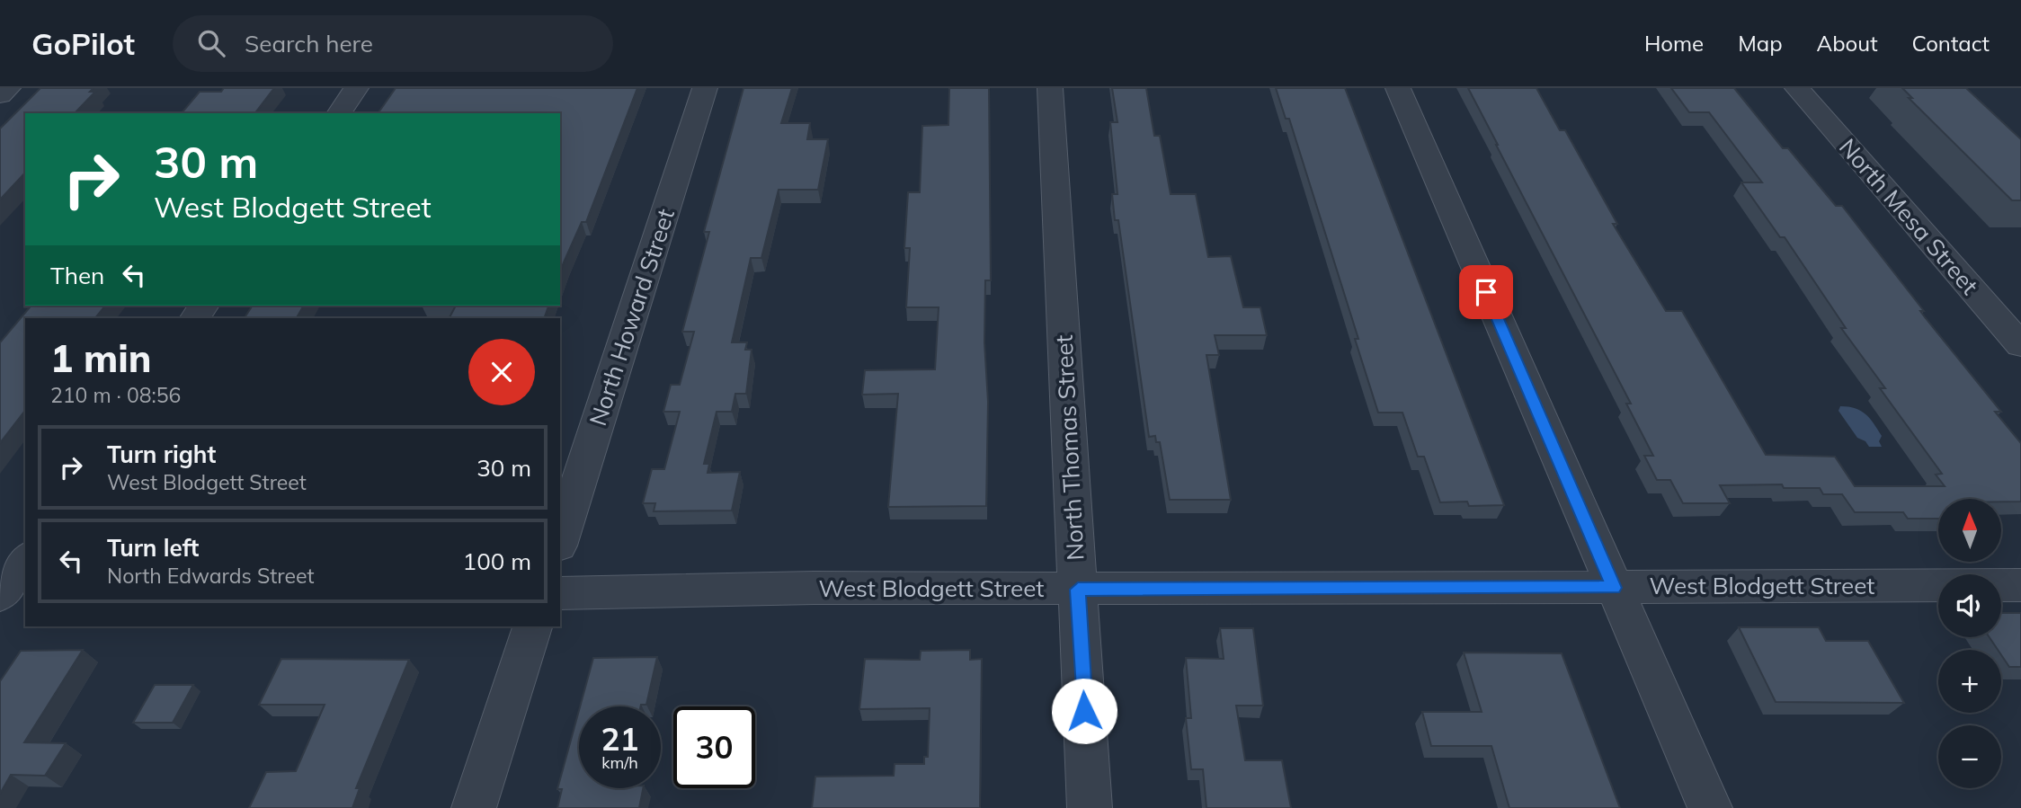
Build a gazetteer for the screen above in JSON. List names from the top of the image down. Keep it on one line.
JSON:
{"streets":{"street":["North Mesa Street","North Howard Street","North Thomas Street","West Blodgett Street"]},"crossings":[["North Thomas Street","West Blodgett Street"]],"north":"top","page":{"header":"GoPilot","search":"Search here","nav":["Home","Map","About","Contact"],"turn":["30 m","West Blodgett Street"],"then":"Then","heading":["1 min","210 m · 08:56"],"list":[{"name":"Turn right","note":"West Blodgett Street","value":"30 m"},{"name":"Turn left","note":"North Edwards Street","value":"100 m"}],"map_buttons":["+","−"],"speed":"21 km/h","limit":"30"}}
